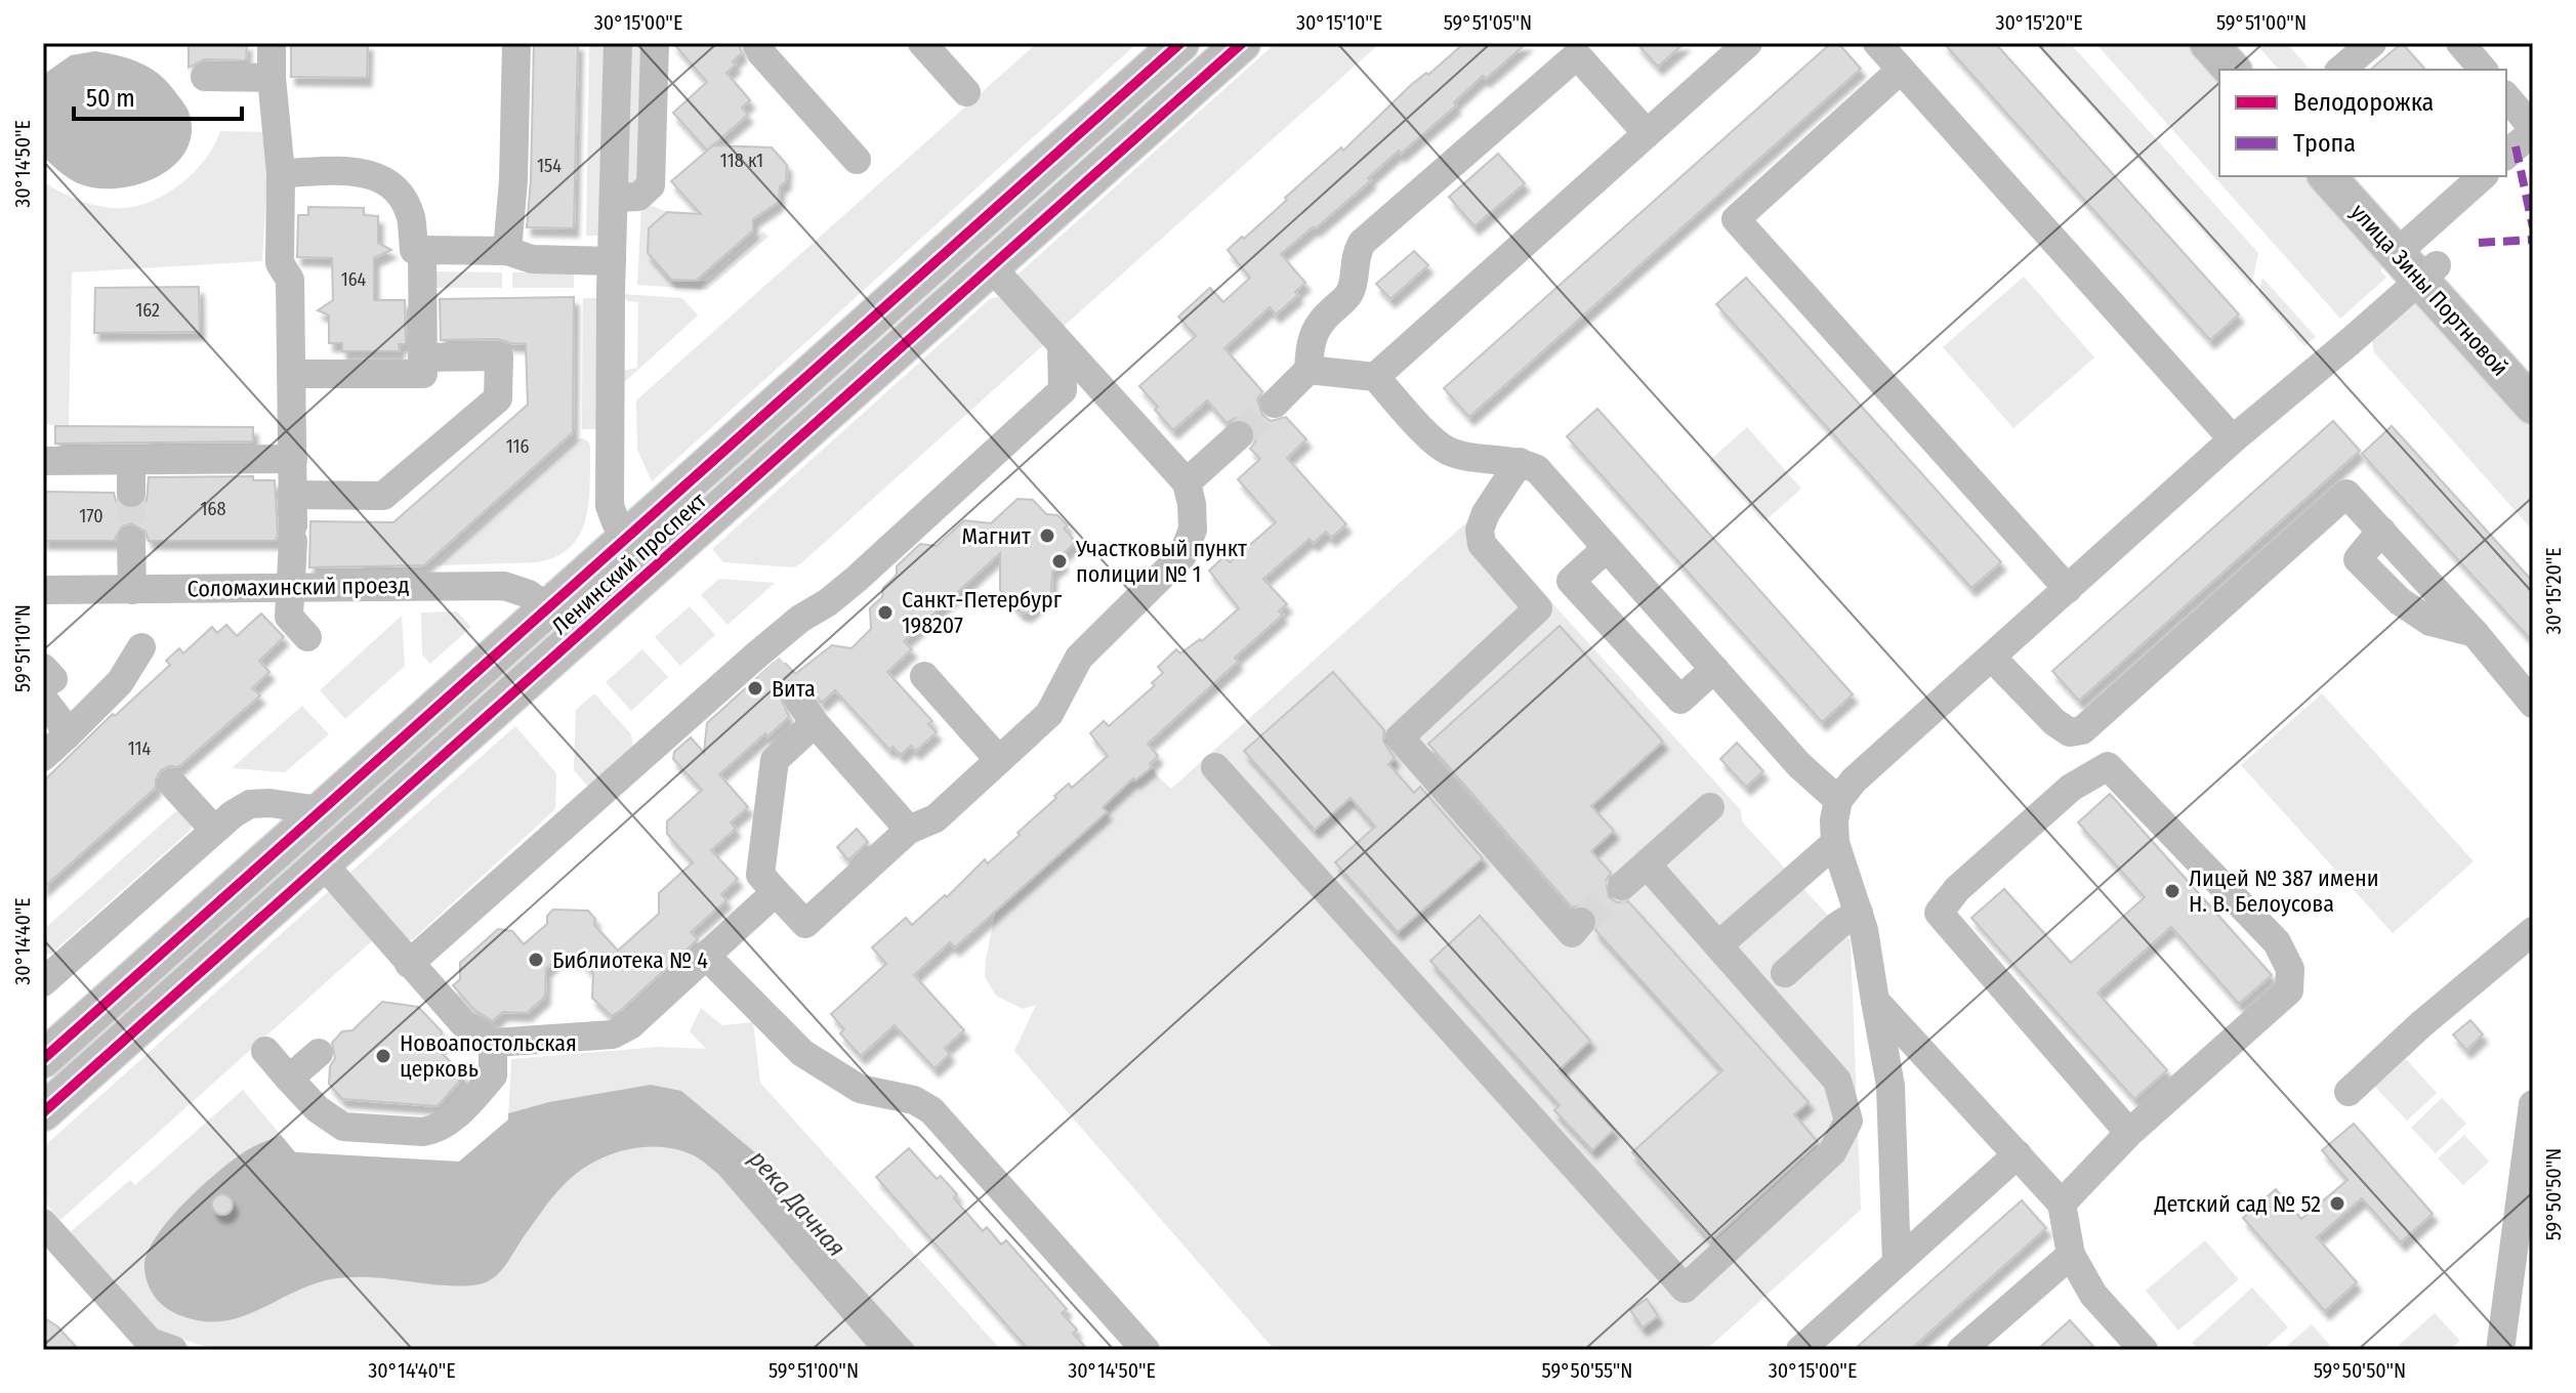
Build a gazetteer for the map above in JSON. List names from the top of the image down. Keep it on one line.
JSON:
{"streets":{"main road":["улица Зины Портновой","Ленинский проспект"],"street":["Соломахинский проезд"]},"crossings":[["Ленинский проспект","Соломахинский проезд"]],"water":["река Дачная"],"places":["Магнит","Участковый пункт полиции № 1","Санкт-Петербург 198207","Вита","Лицей № 387 имени Н. В. Белоусова","Библиотека № 4","Новоапостольская церковь","Детский сад № 52"],"house_numbers":["118 к1","154","164","162","116","168","170","114"],"legend":["Велодорожка","Тропа"],"scale_bar":"50 m","coordinates":["30°15'00\"E","30°15'10\"E","59°51'05\"N","30°15'20\"E","59°51'00\"N","30°14'50\"E","59°51'10\"N","30°14'40\"E","59°50'50\"N","59°50'55\"N"]}
